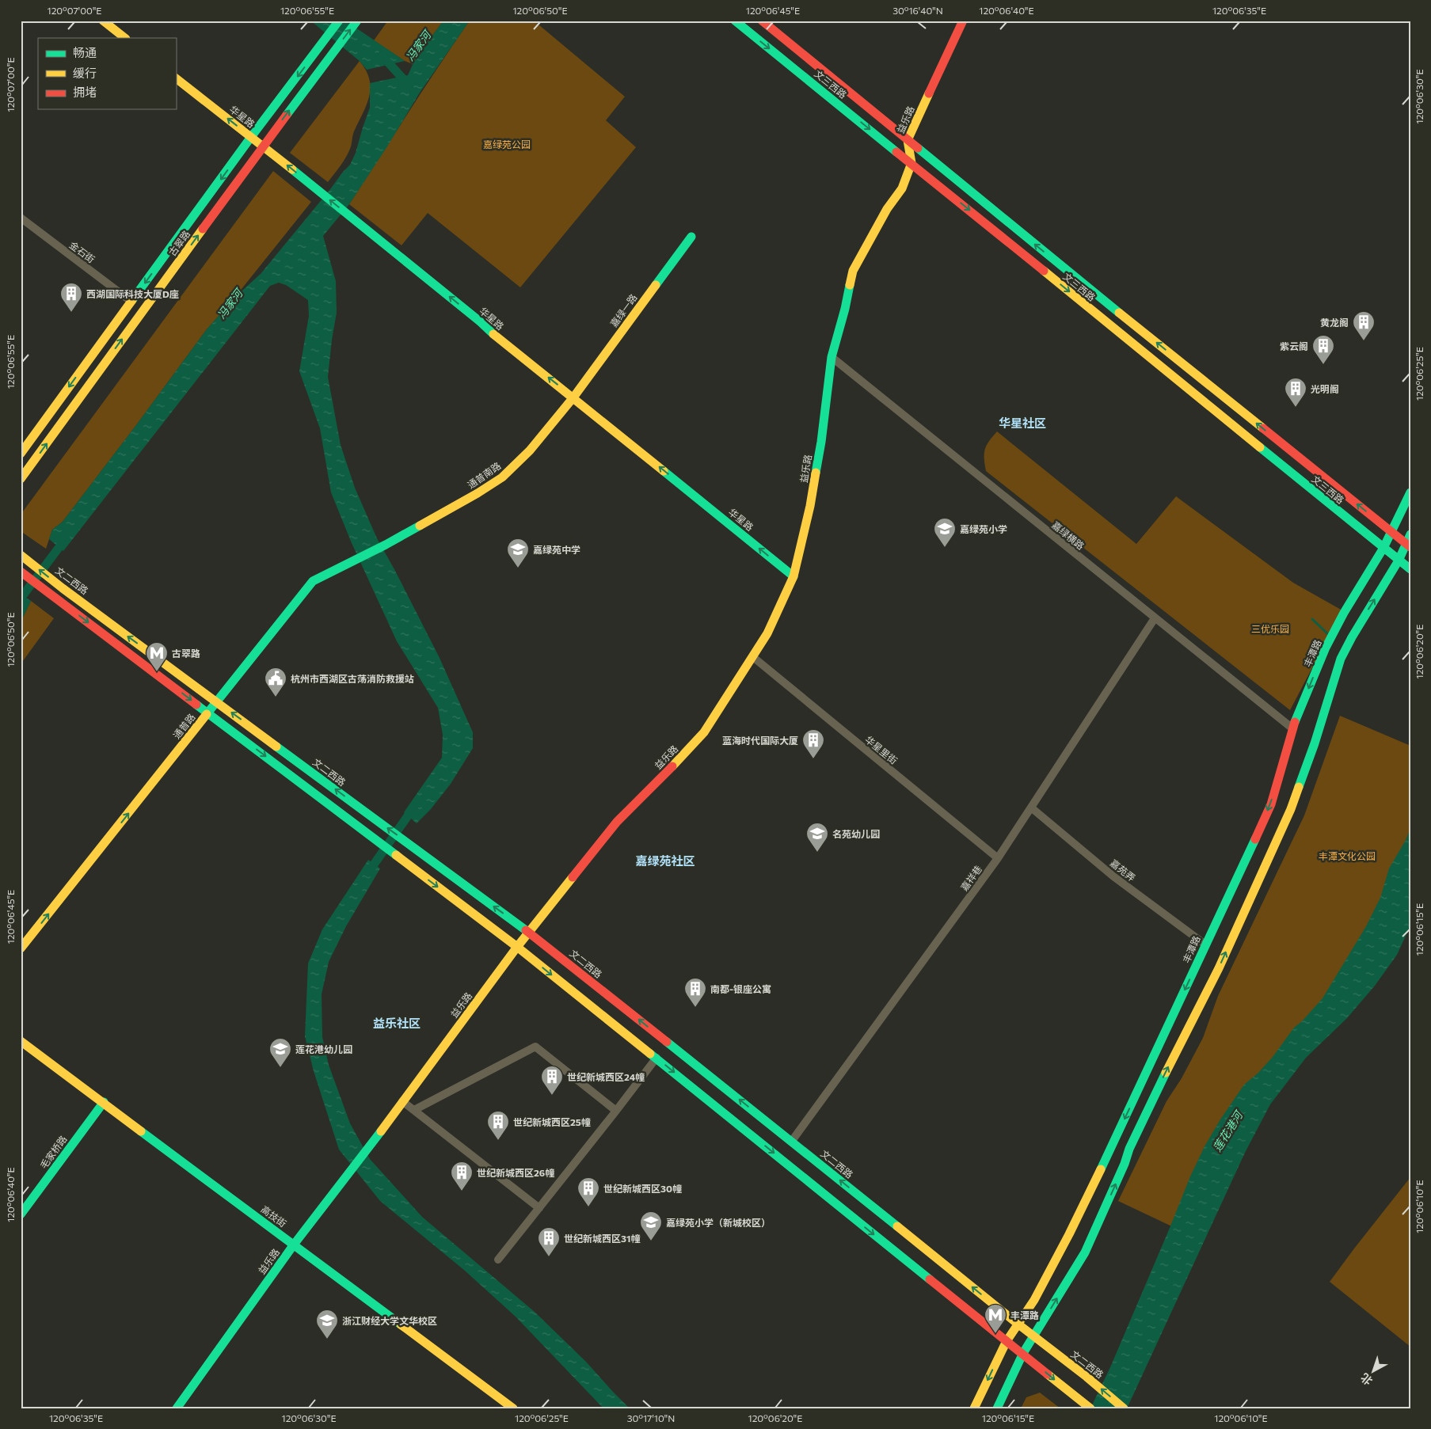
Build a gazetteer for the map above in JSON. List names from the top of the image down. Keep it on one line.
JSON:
{"streets":{"main road":["文三西路","华星路","益乐路","古翠路","嘉绿一路","通普南路","文二西路","丰潭路","通普路","毛家桥路","高技街"],"street":["金石街","嘉绿横路","华星里街","嘉苑弄","嘉祥巷"]},"crossings":[["文三西路","益乐路"],["文三西路","丰潭路"],["华星路","益乐路"],["华星路","古翠路"],["华星路","嘉绿一路"],["华星路","通普南路"],["益乐路","嘉绿横路"],["益乐路","文二西路"],["益乐路","华星里街"],["益乐路","高技街"],["古翠路","金石街"],["嘉绿一路","通普南路"],["通普南路","通普路"],["嘉绿横路","丰潭路"],["嘉绿横路","嘉祥巷"],["文二西路","丰潭路"],["文二西路","通普路"],["文二西路","嘉祥巷"],["丰潭路","嘉苑弄"],["华星里街","嘉祥巷"],["嘉苑弄","嘉祥巷"],["毛家桥路","高技街"]],"one_way":["华星路","通普路"],"districts":["华星社区","嘉绿苑社区","益乐社区"],"water":["冯家河","莲花港河"],"parks":["嘉绿苑公园","三优乐园","丰潭文化公园"],"places":{"building":["西湖国际科技大厦D座","黄龙阁","紫云阁","光明阁","蓝海时代国际大厦","南都-银座公寓","世纪新城西区24幢","世纪新城西区25幢","世纪新城西区26幢","世纪新城西区30幢","世纪新城西区31幢"],"school or university":["嘉绿苑小学","嘉绿苑中学","名苑幼儿园","莲花港幼儿园","嘉绿苑小学（新城校区）","浙江财经大学文华校区"],"metro station":["古翠路","丰潭路"],"public building":["杭州市西湖区古荡消防救援站"]},"legend":["畅通","缓行","拥堵"],"north":"bottom left","coordinates":["120°07'00\"E","120°06'55\"E","120°06'50\"E","120°06'45\"E","30°16'40\"N","120°06'40\"E","120°06'35\"E","120°06'30\"E","120°06'25\"E","120°06'20\"E","120°06'15\"E","120°06'10\"E","30°17'10\"N"]}
